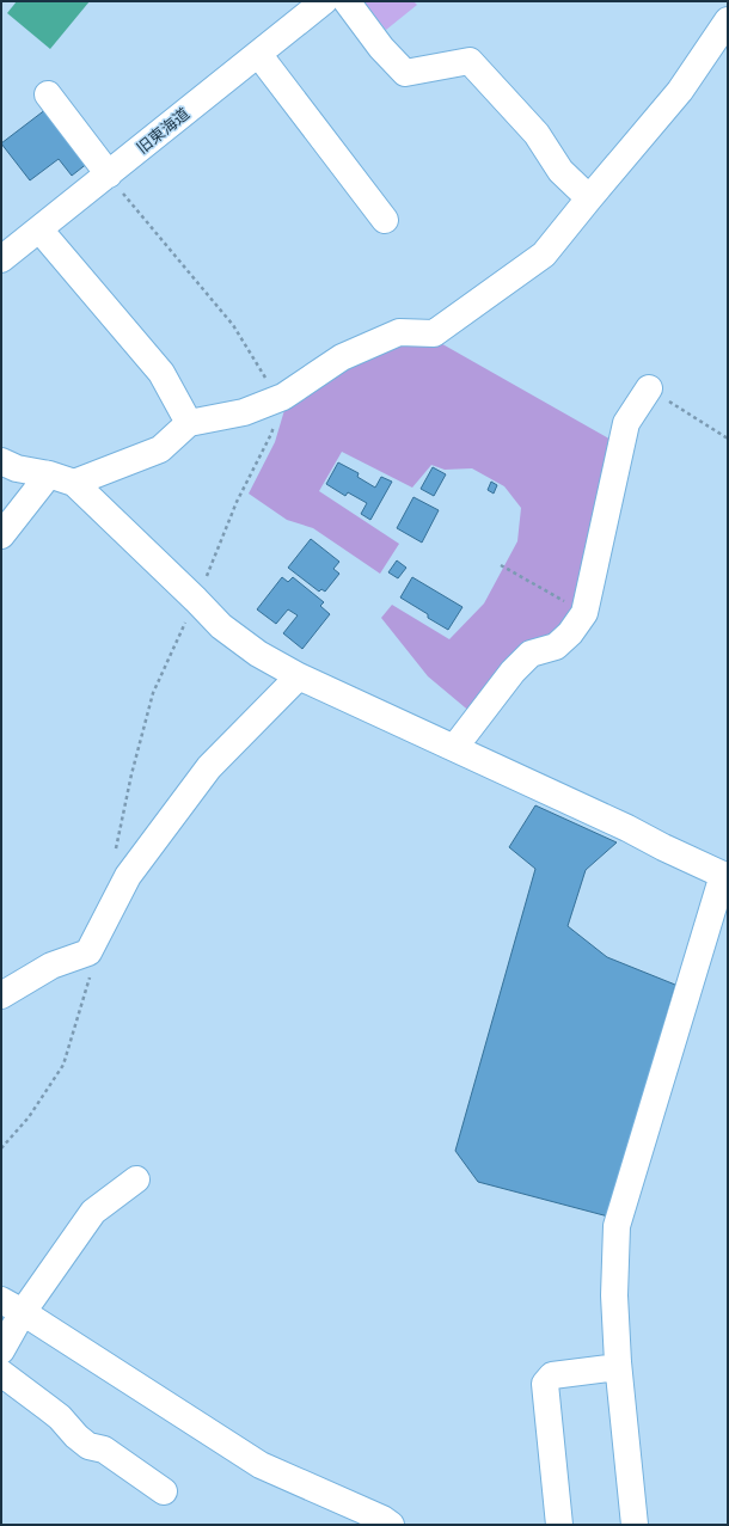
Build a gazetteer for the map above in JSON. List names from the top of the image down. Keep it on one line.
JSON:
{"streets":{"street":["旧東海道"]}}
